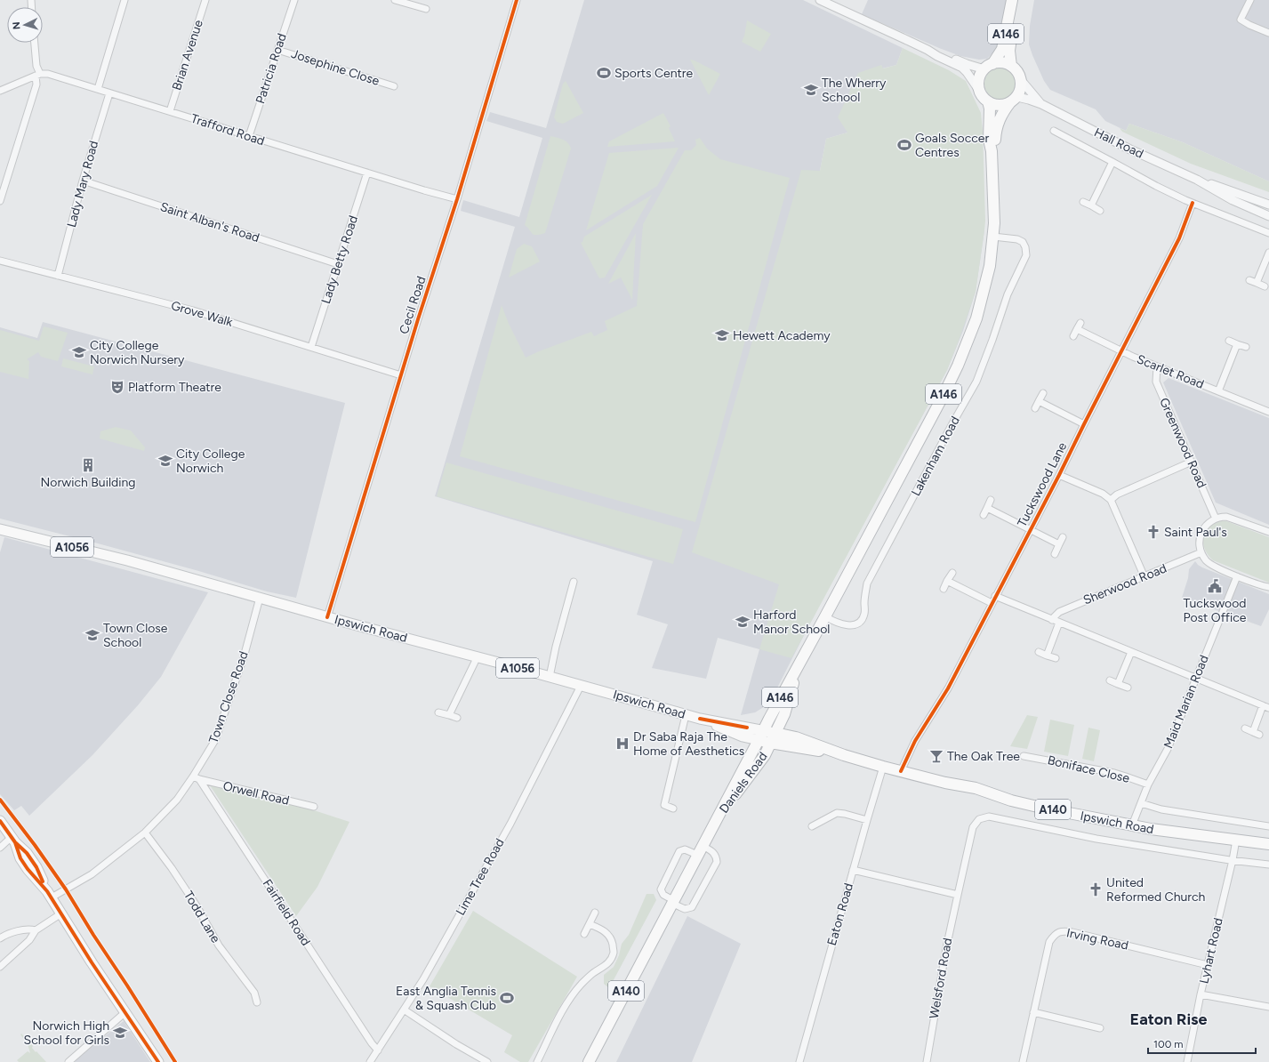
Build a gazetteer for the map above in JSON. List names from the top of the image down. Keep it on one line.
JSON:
{"streets":{"highway":["A146","Hall Road","Lakenham Road","Ipswich Road","Daniels Road","A140"],"main road":["A1056"],"street":["Brian Avenue","Josephine Close","Patricia Road","Trafford Road","Lady Mary Road","Saint Alban's Road","Lady Betty Road","Cecil Road","Grove Walk","Scarlet Road","Greenwood Road","Tuckswood Lane","Sherwood Road","Town Close Road","Maid Marian Road","Boniface Close","Orwell Road","Lime Tree Road","Fairfield Road","Eaton Road","Todd Lane","Irving Road","Lyhart Road","Welsford Road"]},"crossings":[["A146","Hall Road"],["A146","Lakenham Road"],["Brian Avenue","Trafford Road"],["Josephine Close","Patricia Road"],["Patricia Road","Trafford Road"],["Trafford Road","Lady Mary Road"],["Trafford Road","Lady Betty Road"],["Trafford Road","Cecil Road"],["Hall Road","Lakenham Road"],["Hall Road","Tuckswood Lane"],["Lady Mary Road","Saint Alban's Road"],["Lady Mary Road","Grove Walk"],["Saint Alban's Road","Lady Betty Road"],["Lady Betty Road","Grove Walk"],["Cecil Road","Grove Walk"],["Cecil Road","Ipswich Road"],["Scarlet Road","Greenwood Road"],["Scarlet Road","Tuckswood Lane"],["Lakenham Road","Ipswich Road"],["Lakenham Road","Daniels Road"],["Tuckswood Lane","Ipswich Road"],["Ipswich Road","Town Close Road"],["Ipswich Road","Maid Marian Road"],["Ipswich Road","Daniels Road"],["Ipswich Road","Lime Tree Road"],["Ipswich Road","Eaton Road"],["Ipswich Road","Lyhart Road"],["Ipswich Road","Welsford Road"],["Town Close Road","Orwell Road"],["Town Close Road","Fairfield Road"],["Town Close Road","Todd Lane"],["Maid Marian Road","Boniface Close"],["Orwell Road","Fairfield Road"],["Lime Tree Road","Fairfield Road"],["Irving Road","Lyhart Road"]],"districts":["Eaton Rise"],"places":{"sports":["Sports Centre","Goals Soccer Centres","East Anglia Tennis & Squash Club"],"school or university":["The Wherry School","Hewett Academy","City College Norwich Nursery","City College Norwich","Harford Manor School","Town Close School","Norwich High School for Girls"],"theatre":["Platform Theatre"],"building":["Norwich Building"],"church":["Saint Paul's","United Reformed Church"],"public building":["Tuckswood Post Office"],"hospital":["Dr Saba Raja The Home of Aesthetics"],"bar":["The Oak Tree"]},"scale_bar":"100 m","north":"left"}
